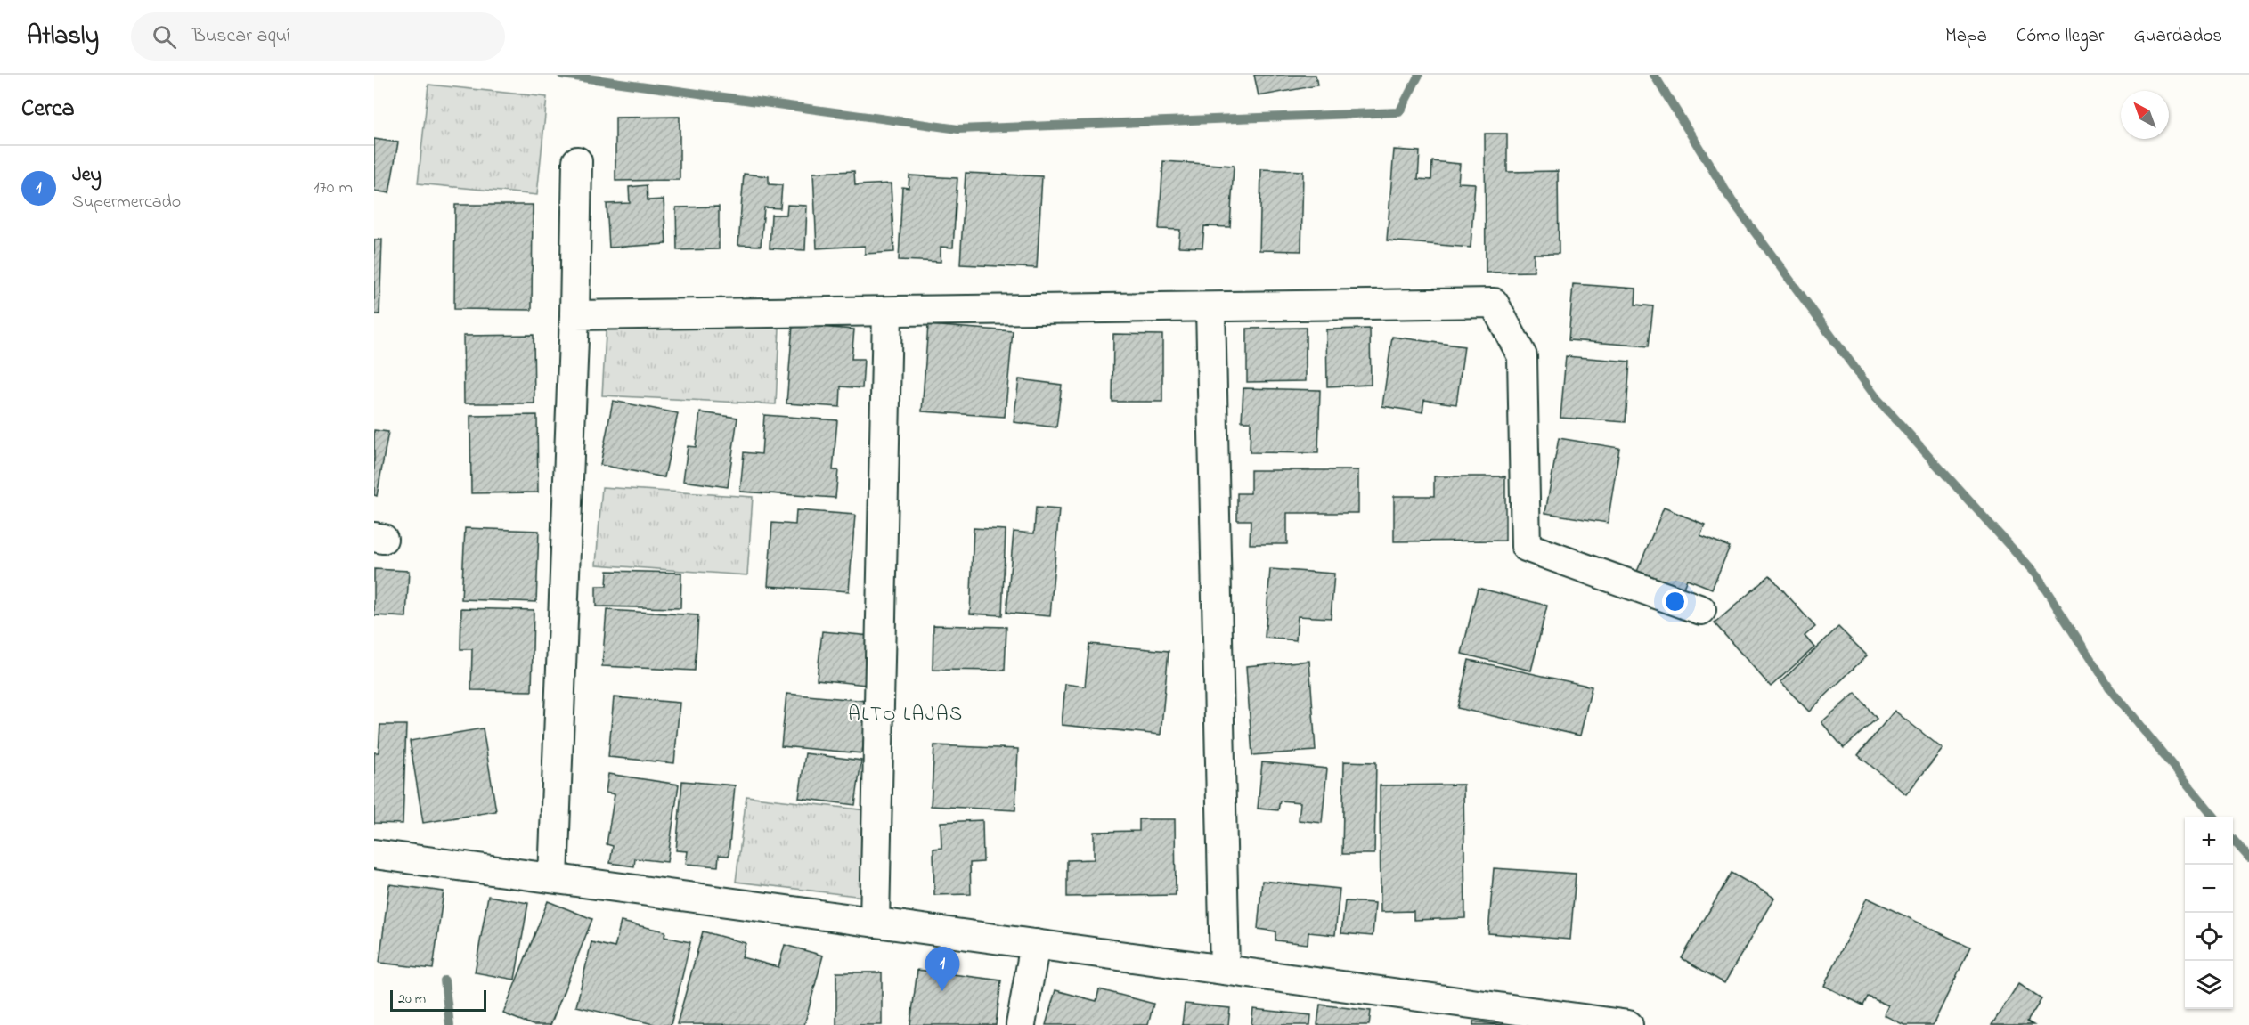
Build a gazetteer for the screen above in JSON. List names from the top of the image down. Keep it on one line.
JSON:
{"districts":["ALTO LAJAS"],"scale_bar":"20 m","north":"top left","page":{"header":"Atlasly","search":"Buscar aquí","nav":["Mapa","Cómo llegar","Guardados"],"heading":"Cerca","list":[{"mark":"1","name":"Jey","note":"Supermercado","value":"170 m"}],"map_buttons":["+","−"],"pins":"1","scale":"20 m"}}
